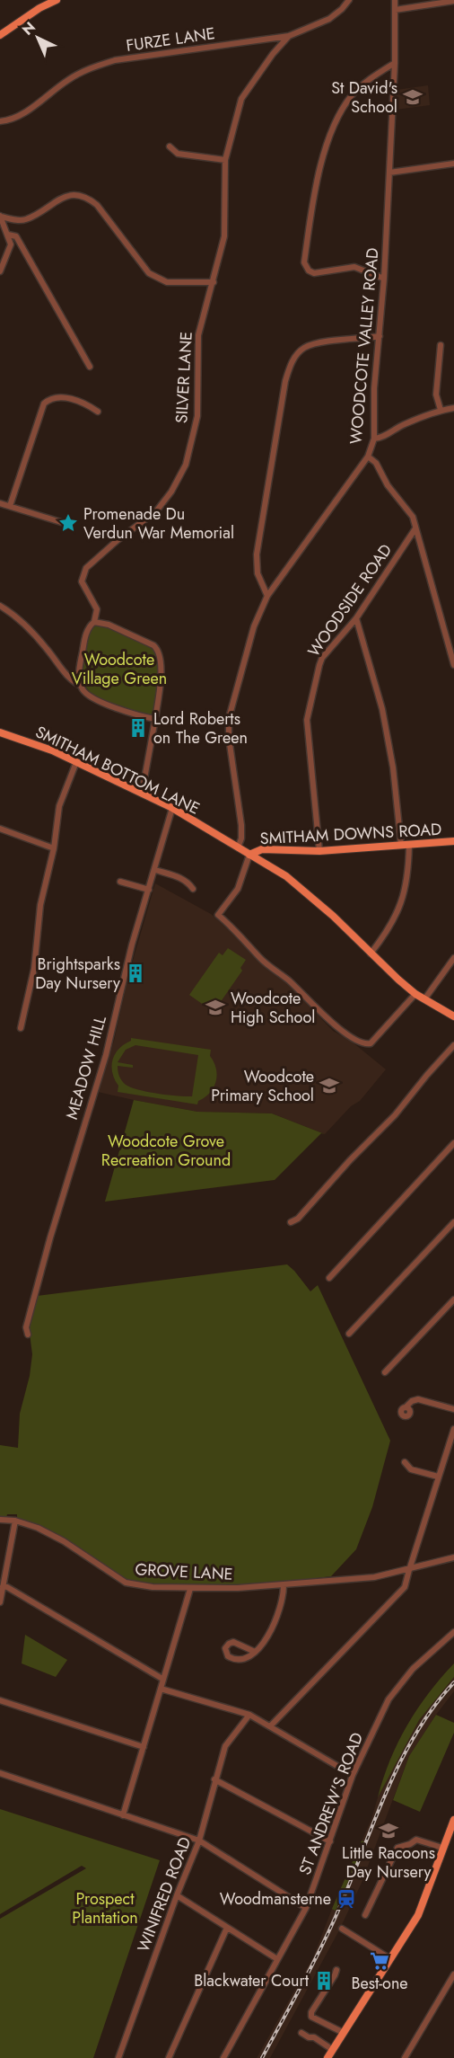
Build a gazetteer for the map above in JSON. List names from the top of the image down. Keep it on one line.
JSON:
{"streets":{"main road":["SMITHAM BOTTOM LANE","SMITHAM DOWNS ROAD"],"street":["FURZE LANE","WOODCOTE VALLEY ROAD","SILVER LANE","WOODSIDE ROAD","MEADOW HILL","GROVE LANE","ST ANDREW'S ROAD","WINIFRED ROAD"]},"crossings":[["FURZE LANE","SILVER LANE"],["WOODCOTE VALLEY ROAD","SMITHAM BOTTOM LANE"],["WOODSIDE ROAD","SMITHAM DOWNS ROAD"],["SMITHAM BOTTOM LANE","SMITHAM DOWNS ROAD"],["SMITHAM BOTTOM LANE","MEADOW HILL"]],"parks":["Woodcote Village Green","Woodcote Grove Recreation Ground","Prospect Plantation"],"places":{"school or university":["St David's School","Woodcote High School","Woodcote Primary School","Little Racoons Day Nursery"],"place":["Promenade Du Verdun War Memorial"],"building":["Lord Roberts on The Green","Brightsparks Day Nursery","Blackwater Court"],"station":["Woodmansterne"],"supermarket":["Best-one"]},"north":"top left"}
